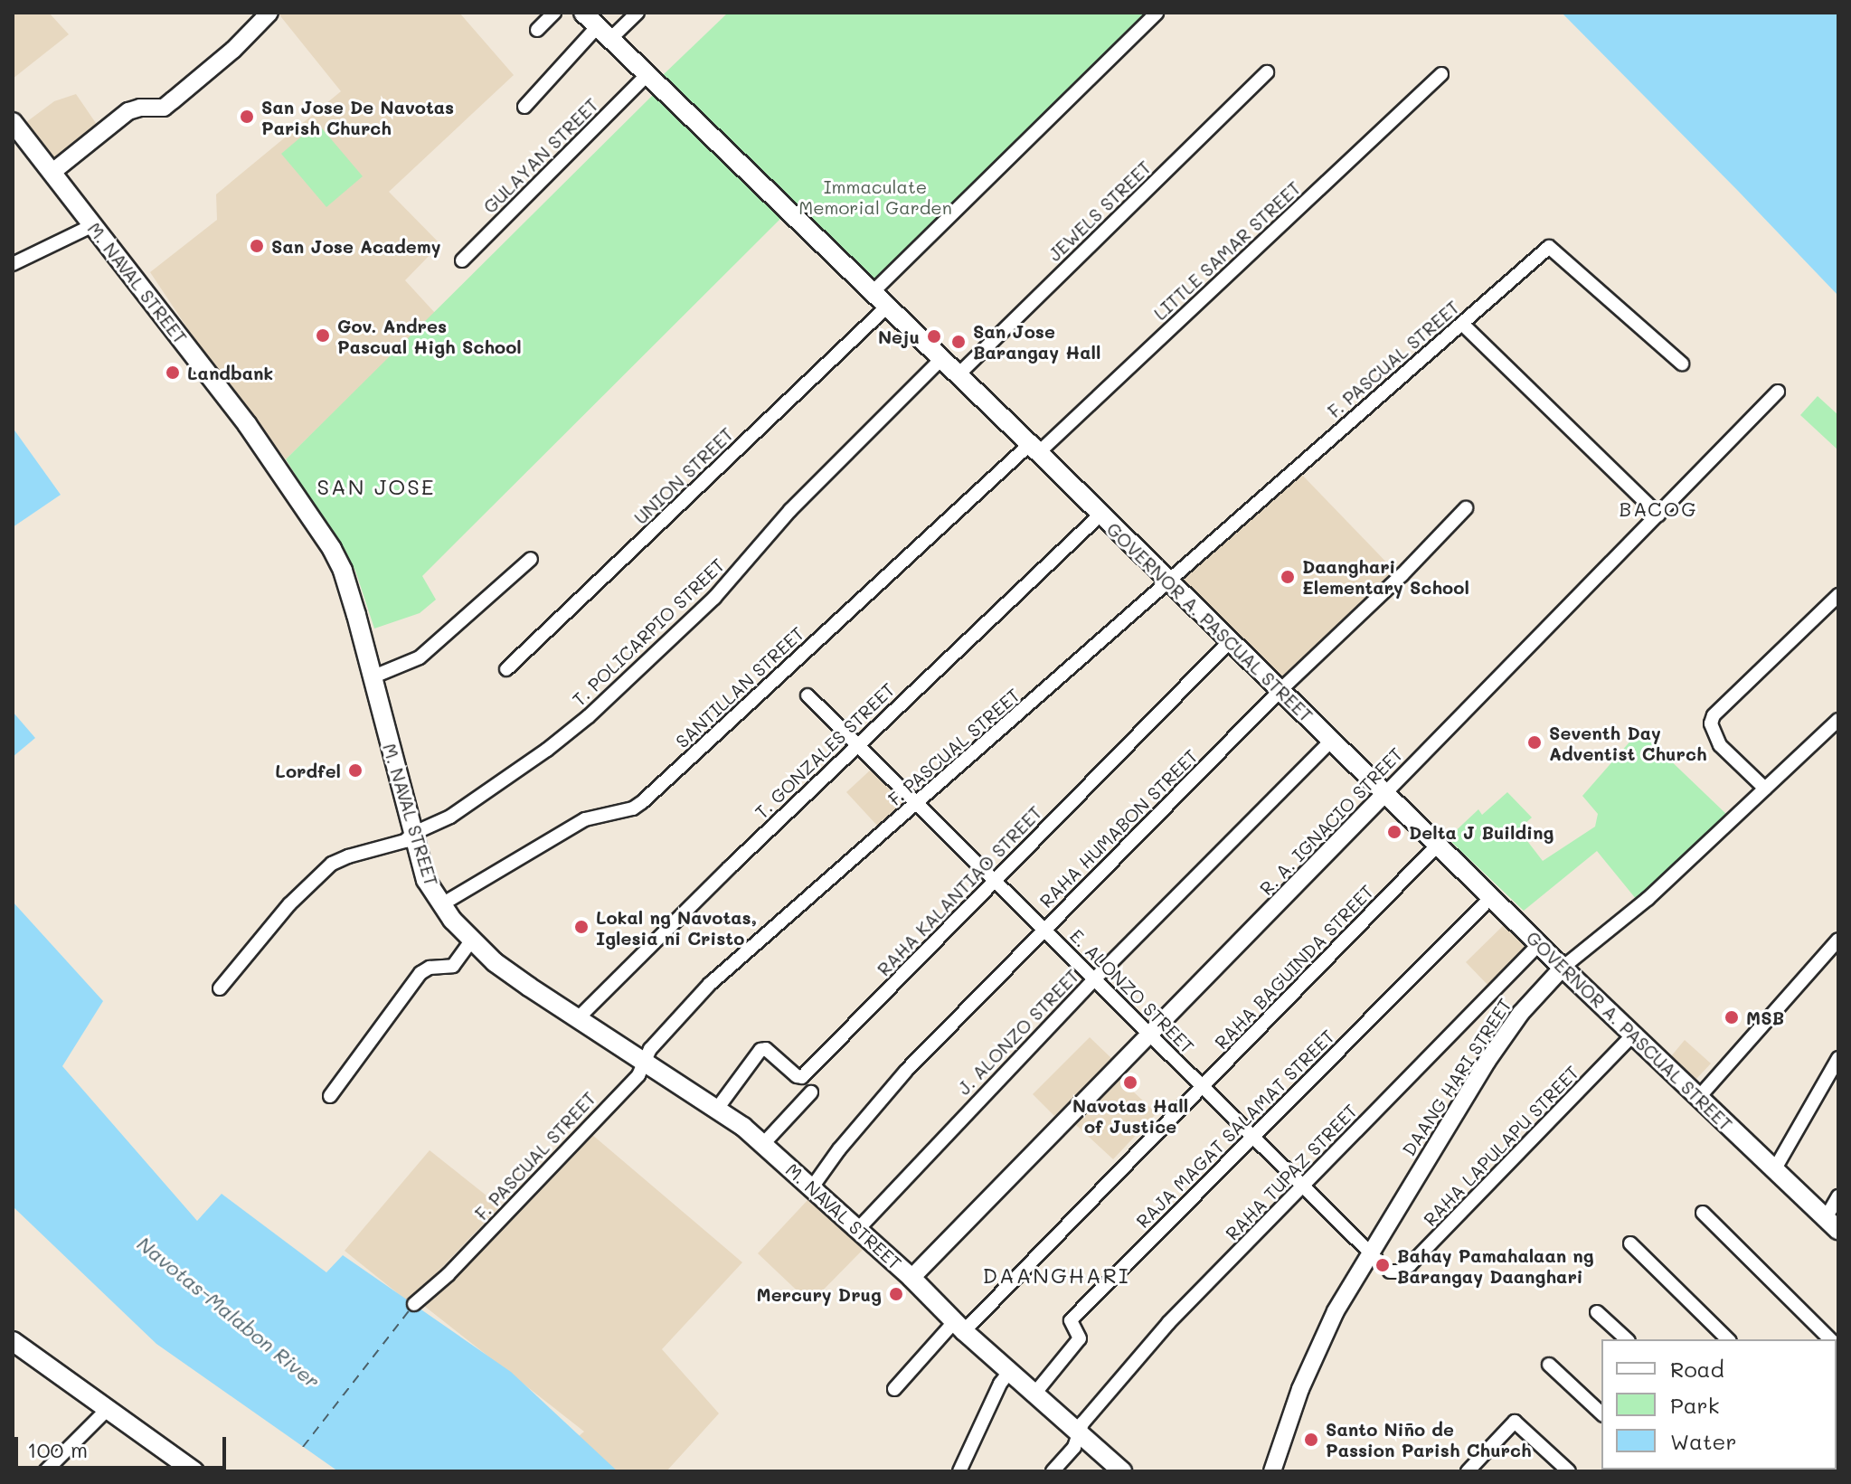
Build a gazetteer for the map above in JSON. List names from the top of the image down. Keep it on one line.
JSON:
{"streets":{"main road":["M. NAVAL STREET","GOVERNOR A. PASCUAL STREET"],"street":["GULAYAN STREET","JEWELS STREET","LITTLE SAMAR STREET","F. PASCUAL STREET","UNION STREET","T. POLICARPIO STREET","SANTILLAN STREET","T. GONZALES STREET","R. A. IGNACIO STREET","RAHA HUMABON STREET","RAHA KALANTIAO STREET","RAHA BAGUINDA STREET","E. ALONZO STREET","J. ALONZO STREET","DAANG HARI STREET","RAJA MAGAT SALAMAT STREET","RAHA LAPULAPU STREET","RAHA TUPAZ STREET"]},"crossings":[["GULAYAN STREET","GOVERNOR A. PASCUAL STREET"],["JEWELS STREET","GOVERNOR A. PASCUAL STREET"],["LITTLE SAMAR STREET","GOVERNOR A. PASCUAL STREET"],["LITTLE SAMAR STREET","SANTILLAN STREET"],["M. NAVAL STREET","F. PASCUAL STREET"],["M. NAVAL STREET","T. POLICARPIO STREET"],["M. NAVAL STREET","SANTILLAN STREET"],["M. NAVAL STREET","T. GONZALES STREET"],["M. NAVAL STREET","R. A. IGNACIO STREET"],["M. NAVAL STREET","RAHA HUMABON STREET"],["M. NAVAL STREET","RAHA KALANTIAO STREET"],["M. NAVAL STREET","RAHA BAGUINDA STREET"],["M. NAVAL STREET","J. ALONZO STREET"],["M. NAVAL STREET","RAJA MAGAT SALAMAT STREET"],["M. NAVAL STREET","RAHA TUPAZ STREET"],["F. PASCUAL STREET","GOVERNOR A. PASCUAL STREET"],["F. PASCUAL STREET","E. ALONZO STREET"],["UNION STREET","GOVERNOR A. PASCUAL STREET"],["GOVERNOR A. PASCUAL STREET","T. POLICARPIO STREET"],["GOVERNOR A. PASCUAL STREET","SANTILLAN STREET"],["GOVERNOR A. PASCUAL STREET","T. GONZALES STREET"],["GOVERNOR A. PASCUAL STREET","R. A. IGNACIO STREET"],["GOVERNOR A. PASCUAL STREET","RAHA HUMABON STREET"],["GOVERNOR A. PASCUAL STREET","RAHA KALANTIAO STREET"],["GOVERNOR A. PASCUAL STREET","RAHA BAGUINDA STREET"],["GOVERNOR A. PASCUAL STREET","J. ALONZO STREET"],["GOVERNOR A. PASCUAL STREET","DAANG HARI STREET"],["GOVERNOR A. PASCUAL STREET","RAJA MAGAT SALAMAT STREET"],["GOVERNOR A. PASCUAL STREET","RAHA LAPULAPU STREET"],["GOVERNOR A. PASCUAL STREET","RAHA TUPAZ STREET"],["T. GONZALES STREET","E. ALONZO STREET"],["R. A. IGNACIO STREET","E. ALONZO STREET"],["RAHA HUMABON STREET","E. ALONZO STREET"],["RAHA KALANTIAO STREET","E. ALONZO STREET"],["RAHA BAGUINDA STREET","E. ALONZO STREET"],["E. ALONZO STREET","J. ALONZO STREET"],["E. ALONZO STREET","DAANG HARI STREET"],["E. ALONZO STREET","RAJA MAGAT SALAMAT STREET"],["E. ALONZO STREET","RAHA TUPAZ STREET"]],"districts":["SAN JOSE","BACOG","DAANGHARI"],"water":["Navotas-Malabon River"],"parks":["Immaculate Memorial Garden"],"places":["San Jose De Navotas Parish Church","San Jose Academy","Gov. Andres Pascual High School","Neju","San Jose Barangay Hall","Landbank","Daanghari Elementary School","Seventh Day Adventist Church","Lordfel","Delta J Building","Lokal ng Navotas, Iglesia ni Cristo","MSB","Navotas Hall of Justice","Bahay Pamahalaan ng Barangay Daanghari","Mercury Drug","Santo Niño de Passion Parish Church"],"legend":["Road","Park","Water"],"scale_bar":"100 m"}
